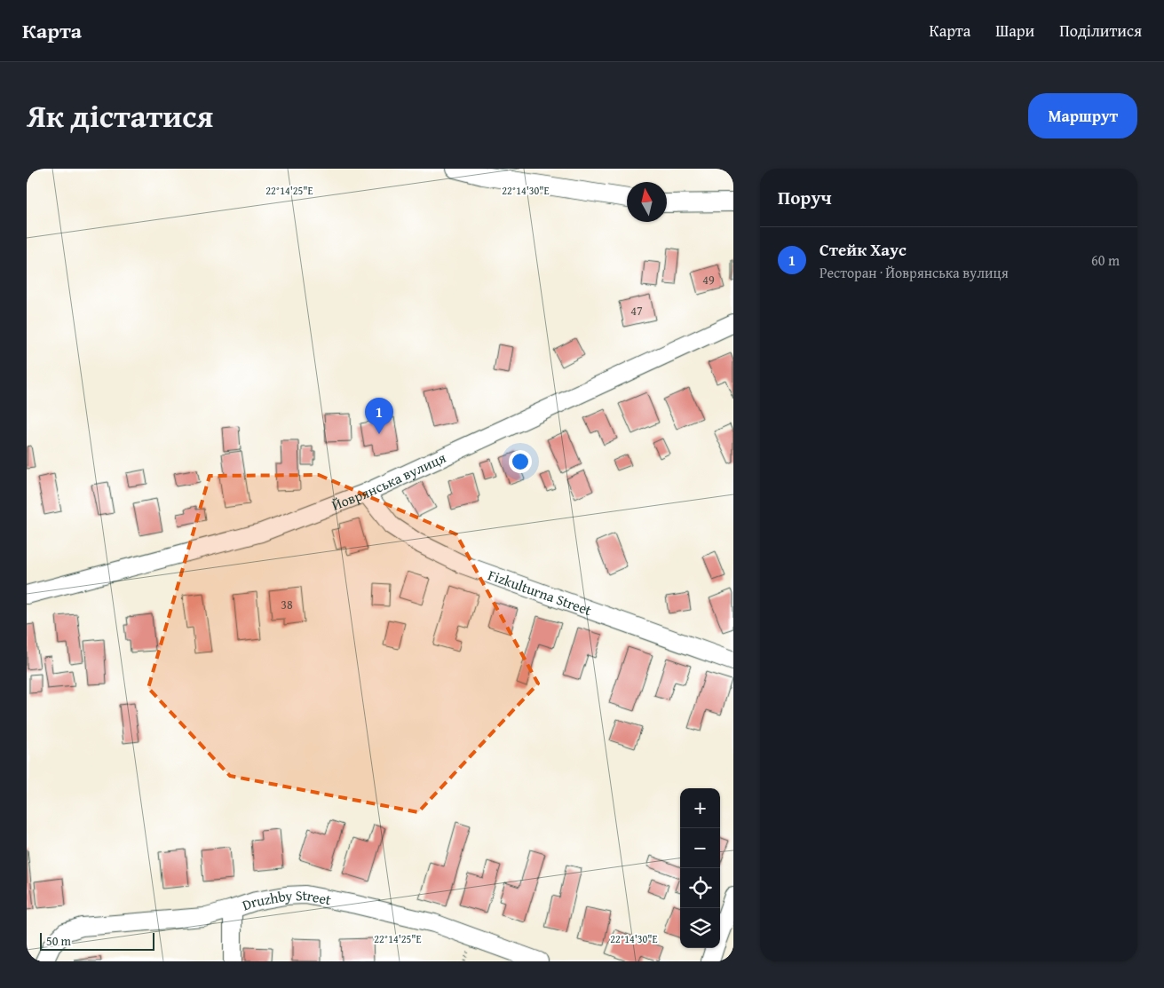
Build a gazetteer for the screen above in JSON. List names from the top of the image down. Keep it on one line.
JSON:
{"streets":{"street":["Йоврянська вулиця","Fizkulturna Street","Druzhby Street"]},"crossings":[["Йоврянська вулиця","Fizkulturna Street"]],"house_numbers":["49","47","38"],"scale_bar":"50 m","north":"top","page":{"header":"Карта","nav":["Карта","Шари","Поділитися"],"title":"Як дістатися","buttons":"Маршрут","heading":"Поруч","list":[{"mark":"1","name":"Стейк Хаус","note":"Ресторан · Йоврянська вулиця","value":"60 m"}],"pins":"1","map_buttons":["+","−"],"scale":"50 m"},"coordinates":["22°14'25\"E","22°14'30\"E"]}
